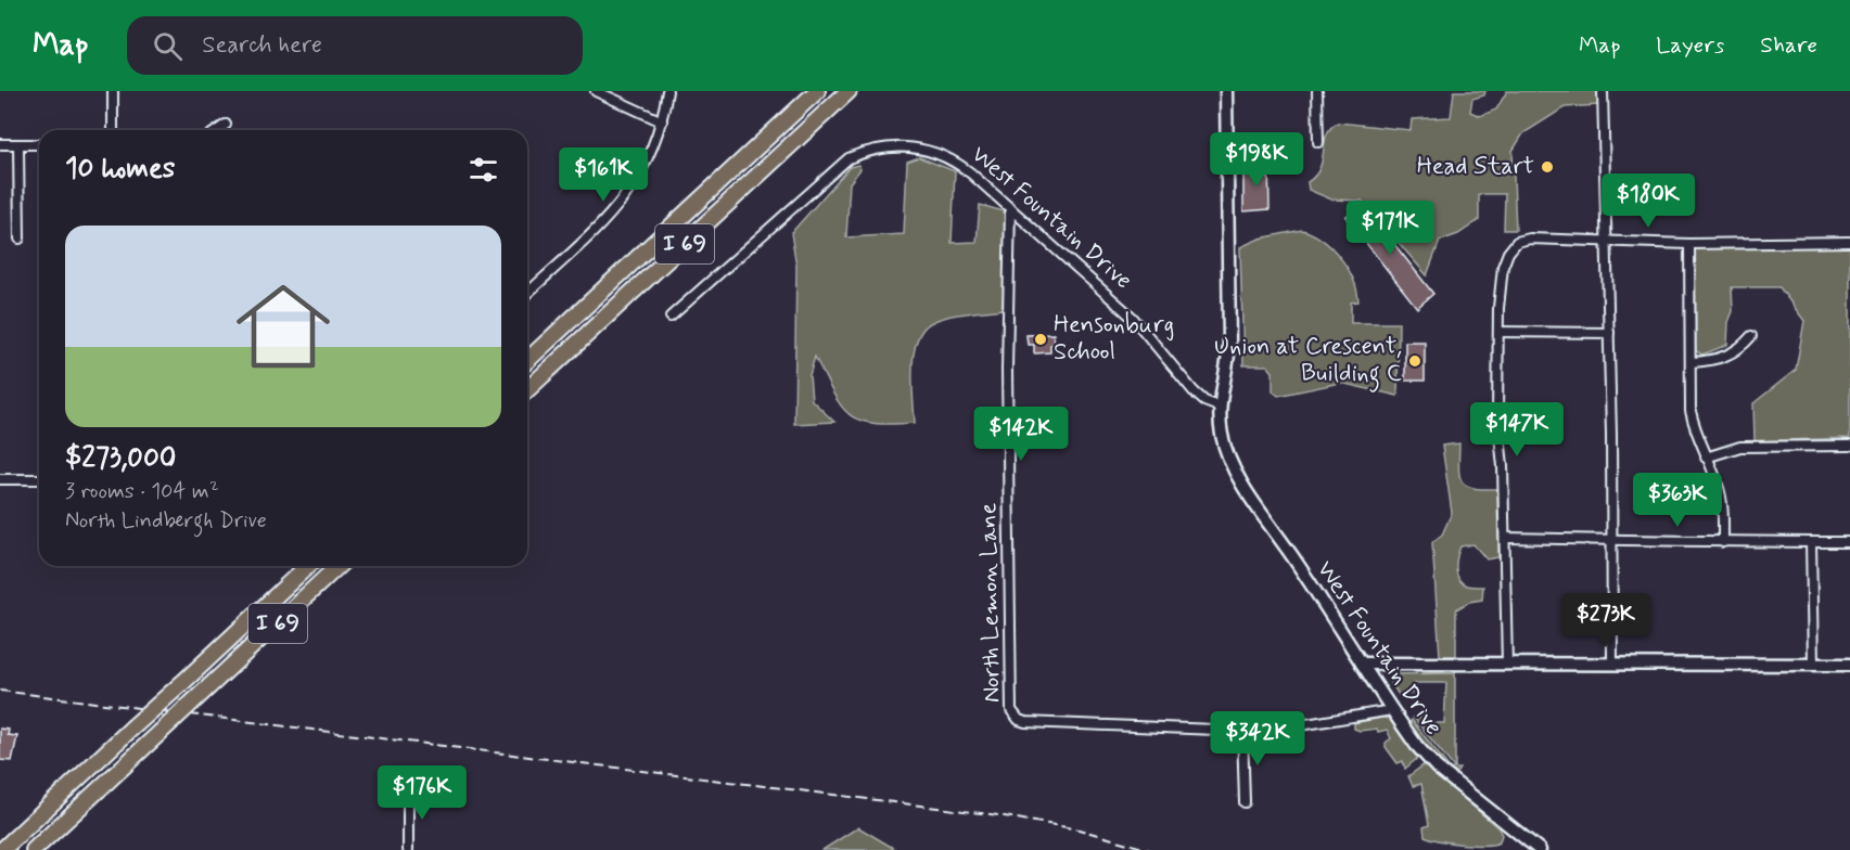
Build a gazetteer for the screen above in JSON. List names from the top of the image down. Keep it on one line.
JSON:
{"streets":{"highway":["I 69"],"street":["West Fountain Drive","North Lemon Lane"]},"crossings":[["West Fountain Drive","North Lemon Lane"]],"places":["Head Start","Hensonburg School","Union at Crescent, Building C"],"page":{"header":"Map","search":"Search here","nav":["Map","Layers","Share"],"heading":"10 homes","price":["$198K","$161K","$180K","$171K","$147K","$142K","$363K","$273K","$342K","$176K"],"list":[{"name":"$273,000","note":"3 rooms · 104 m² · North Lindbergh Drive"}]}}
